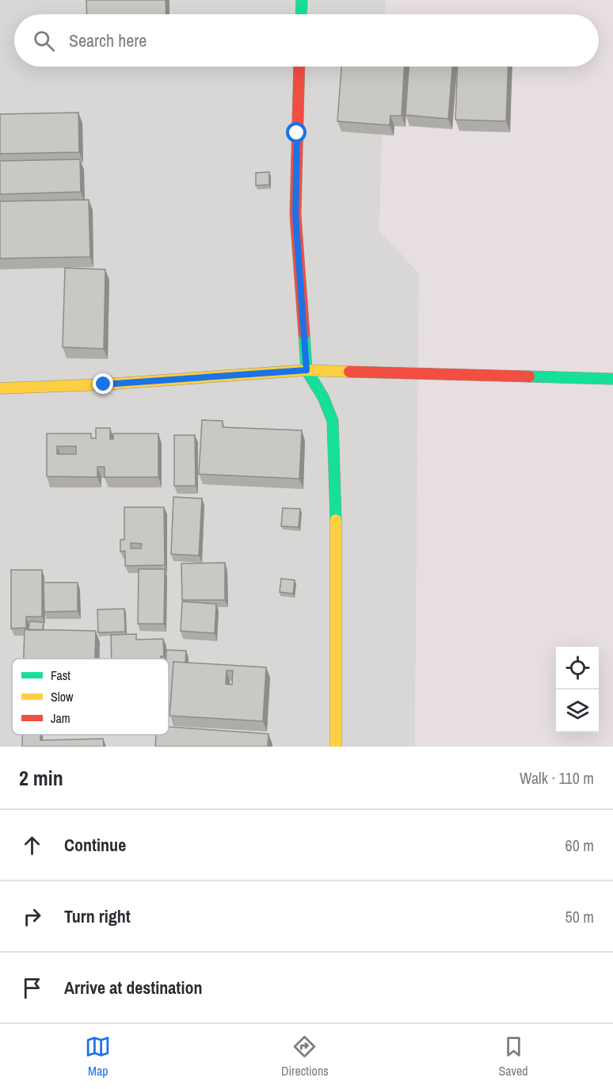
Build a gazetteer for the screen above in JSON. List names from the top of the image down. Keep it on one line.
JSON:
{"legend":["Fast","Slow","Jam"],"page":{"search":"Search here","heading":["2 min","Walk · 110 m"],"list":[["Continue","60 m"],["Turn right","50 m"],"Arrive at destination"],"nav":["Map","Directions","Saved"]}}
